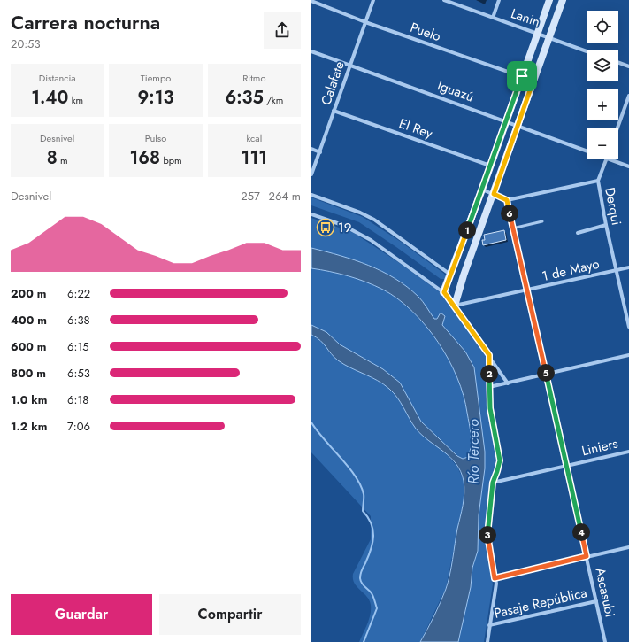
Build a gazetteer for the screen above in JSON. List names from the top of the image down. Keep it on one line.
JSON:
{"streets":{"street":["Lanin","Puelo","Calafate","Iguazú","El Rey","Derqui","1 de Mayo","Liniers","Ascasubi","Pasaje República"]},"crossings":[["Puelo","Calafate"],["Calafate","Iguazú"],["Calafate","El Rey"],["Derqui","1 de Mayo"],["1 de Mayo","Ascasubi"],["Liniers","Ascasubi"],["Ascasubi","Pasaje República"]],"water":["Río Tercero"],"places":{"bus stop":["19"]},"page":{"heading":["Carrera nocturna","20:53"],"map_buttons":["+","−"],"stats":[["Distancia","1.40 km"],["Tiempo","9:13"],["Ritmo","6:35 /km"],["Desnivel","8 m"],["Pulso","168 bpm"],["kcal","111"]],"chart":["Desnivel","257–264 m"],"pins":["6","1","5","2","4","3"],"list":[{"name":"200 m","note":"6:22"},{"name":"400 m","note":"6:38"},{"name":"600 m","note":"6:15"},{"name":"800 m","note":"6:53"},{"name":"1.0 km","note":"6:18"},{"name":"1.2 km","note":"7:06"}],"buttons":["Guardar","Compartir"]}}
